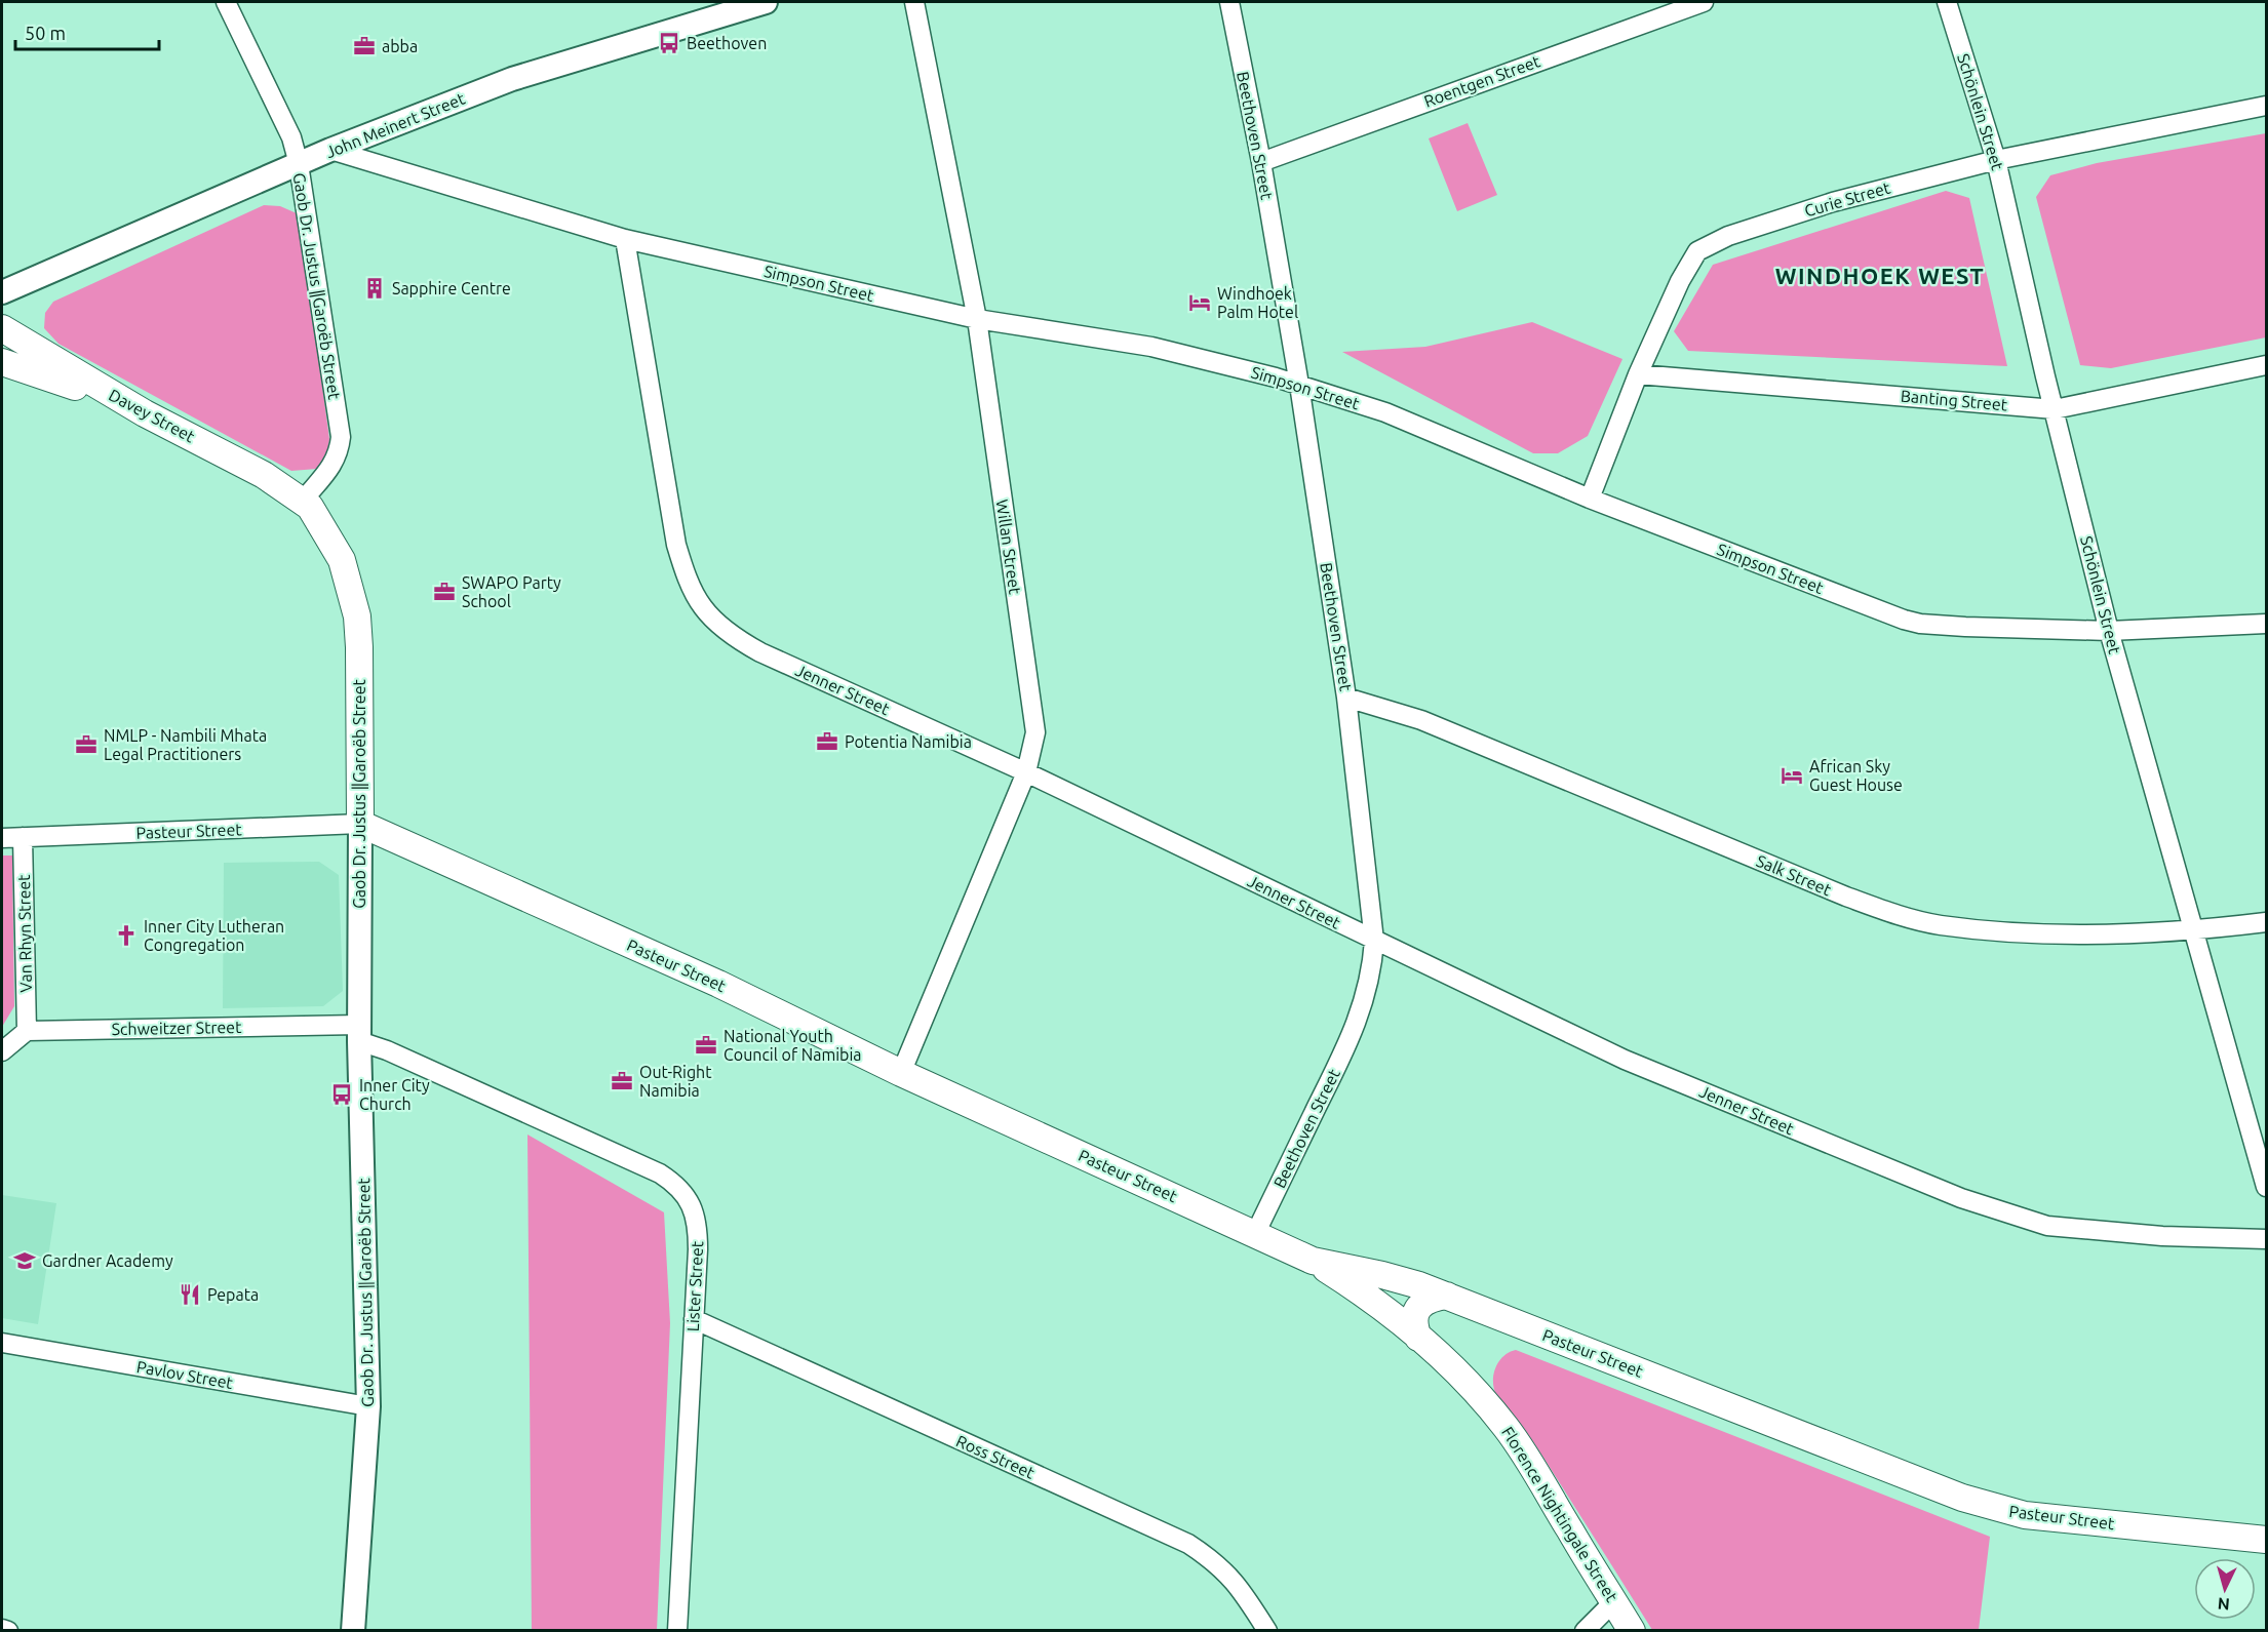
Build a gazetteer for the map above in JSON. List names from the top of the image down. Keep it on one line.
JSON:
{"streets":{"main road":["Gaob Dr. Justus ǁGaroëb Street","Davey Street","Pasteur Street","Florence Nightingale Street"],"street":["Roentgen Street","Schönlein Street","John Meinert Street","Beethoven Street","Curie Street","Simpson Street","Banting Street","Willan Street","Jenner Street","Salk Street","Van Rhyn Street","Schweitzer Street","Lister Street","Pavlov Street","Ross Street"]},"crossings":[["Roentgen Street","Beethoven Street"],["Schönlein Street","Curie Street"],["Schönlein Street","Simpson Street"],["Schönlein Street","Banting Street"],["Schönlein Street","Salk Street"],["John Meinert Street","Simpson Street"],["John Meinert Street","Gaob Dr. Justus ǁGaroëb Street"],["Beethoven Street","Simpson Street"],["Beethoven Street","Jenner Street"],["Beethoven Street","Pasteur Street"],["Beethoven Street","Salk Street"],["Curie Street","Simpson Street"],["Curie Street","Banting Street"],["Simpson Street","Willan Street"],["Simpson Street","Jenner Street"],["Gaob Dr. Justus ǁGaroëb Street","Davey Street"],["Gaob Dr. Justus ǁGaroëb Street","Pasteur Street"],["Gaob Dr. Justus ǁGaroëb Street","Schweitzer Street"],["Gaob Dr. Justus ǁGaroëb Street","Lister Street"],["Gaob Dr. Justus ǁGaroëb Street","Pavlov Street"],["Willan Street","Jenner Street"],["Willan Street","Pasteur Street"],["Pasteur Street","Van Rhyn Street"],["Pasteur Street","Florence Nightingale Street"],["Van Rhyn Street","Schweitzer Street"],["Schweitzer Street","Lister Street"],["Lister Street","Ross Street"]],"districts":["WINDHOEK WEST"],"places":{"bus stop":["Beethoven","Inner City Church"],"office":["abba","SWAPO Party School","Potentia Namibia","NMLP - Nambili Mhata Legal Practitioners","National Youth Council of Namibia","Out-Right Namibia"],"building":["Sapphire Centre"],"hotel":["Windhoek Palm Hotel","African Sky Guest House"],"church":["Inner City Lutheran Congregation"],"school or university":["Gardner Academy"],"restaurant":["Pepata"]},"scale_bar":"50 m","north":"bottom"}
